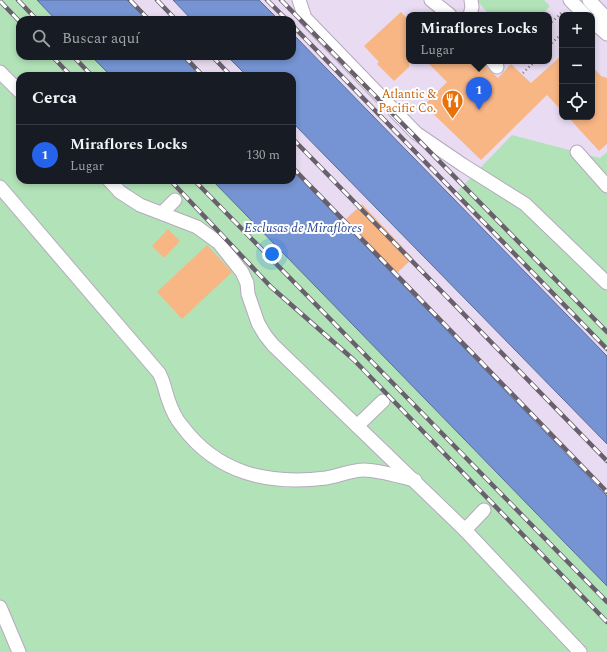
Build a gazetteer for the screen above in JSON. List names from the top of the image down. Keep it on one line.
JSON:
{"water":["Esclusas de Miraflores"],"places":{"restaurant":["Atlantic & Pacific Co."]},"page":{"map_buttons":["+","−"],"popup":["Miraflores Locks","Lugar"],"search":"Buscar aquí","heading":"Cerca","pins":"1","list":[{"mark":"1","name":"Miraflores Locks","note":"Lugar","value":"130 m"}]}}
